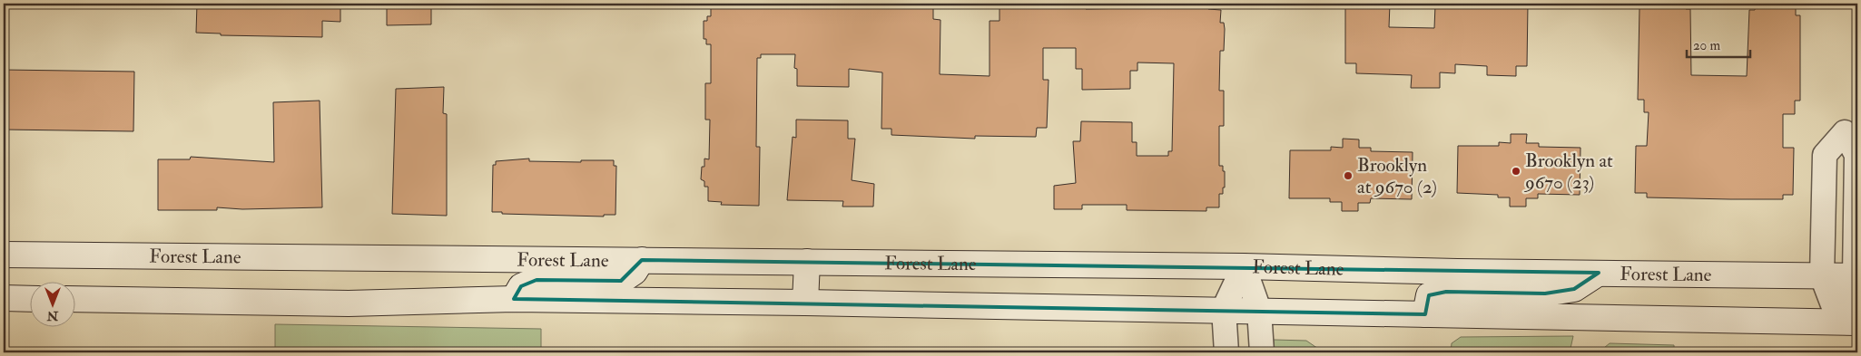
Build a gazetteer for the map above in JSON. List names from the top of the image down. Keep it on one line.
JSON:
{"streets":{"main road":["Forest Lane"]},"places":["Brooklyn at 9670 (23)","Brooklyn at 9670 (2)"],"scale_bar":"20 m","north":"bottom"}
